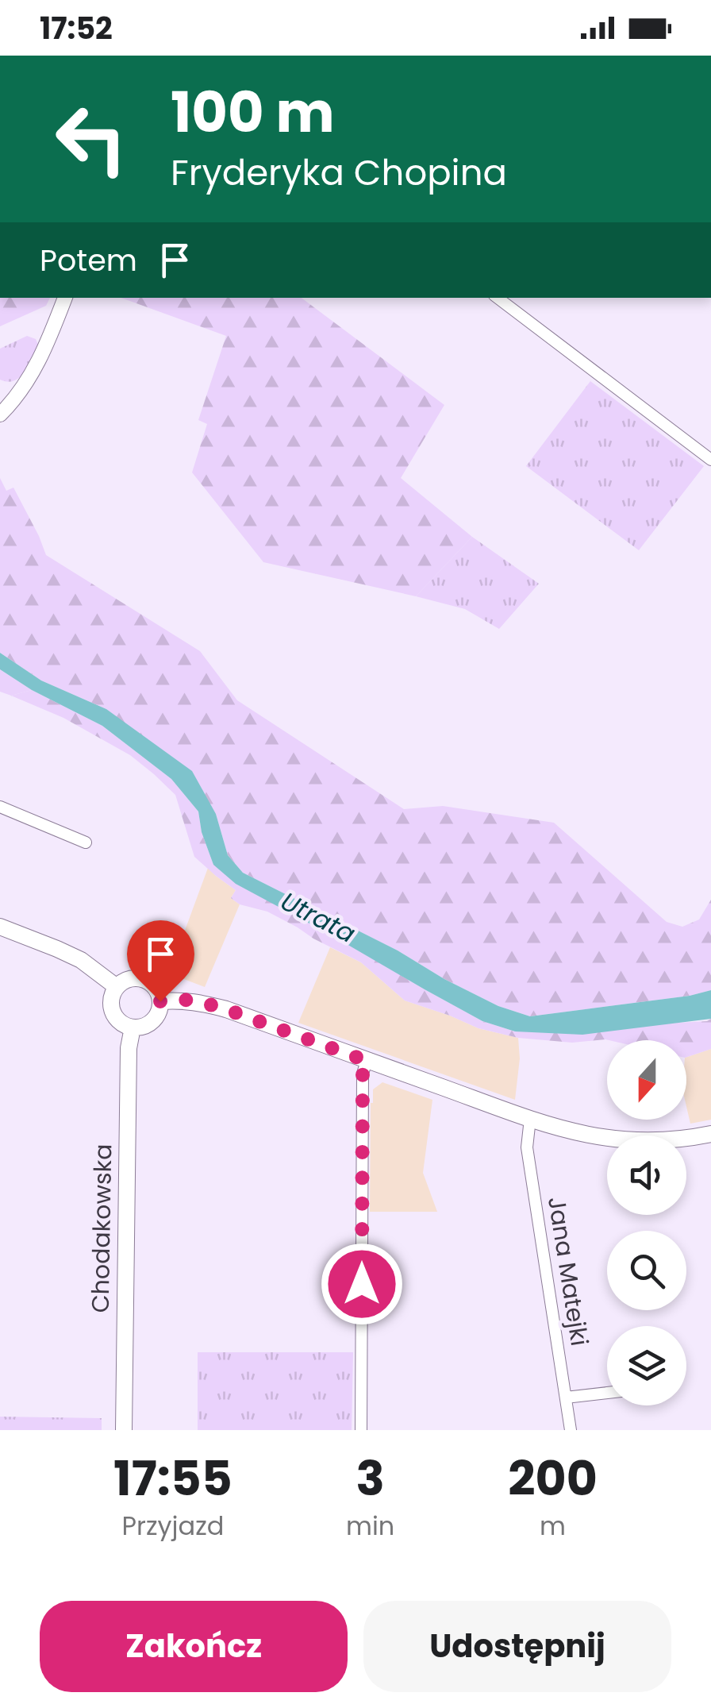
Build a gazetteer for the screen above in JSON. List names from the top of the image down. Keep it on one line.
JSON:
{"streets":{"main road":["Chodakowska"],"street":["Jana Matejki"]},"water":["Utrata"],"north":"bottom","page":{"status":"17:52","turn":["100 m","Fryderyka Chopina"],"then":"Potem","eta":["17:55","Przyjazd","3","min","200","m"],"buttons":["Zakończ","Udostępnij"]}}
